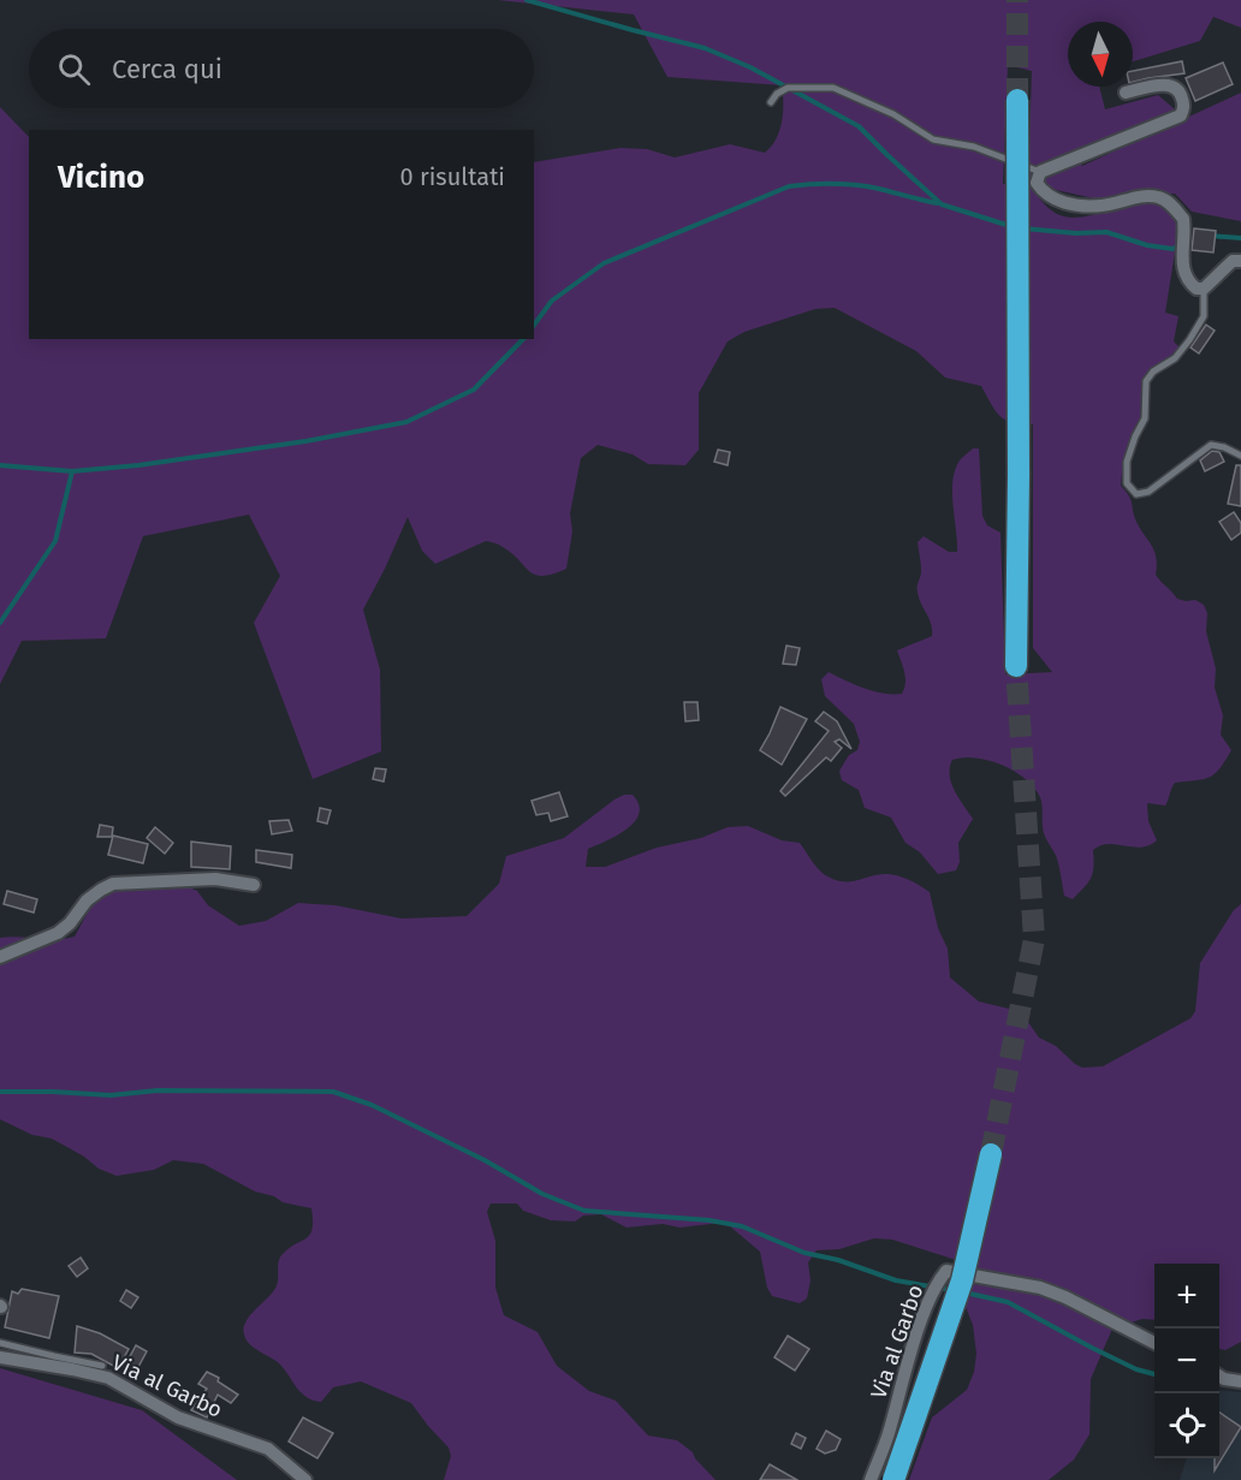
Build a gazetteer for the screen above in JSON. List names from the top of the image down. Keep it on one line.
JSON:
{"streets":{"street":["Via al Garbo"]},"north":"bottom","page":{"search":"Cerca qui","heading":["Vicino","0 risultati"],"map_buttons":["+","−"]}}
